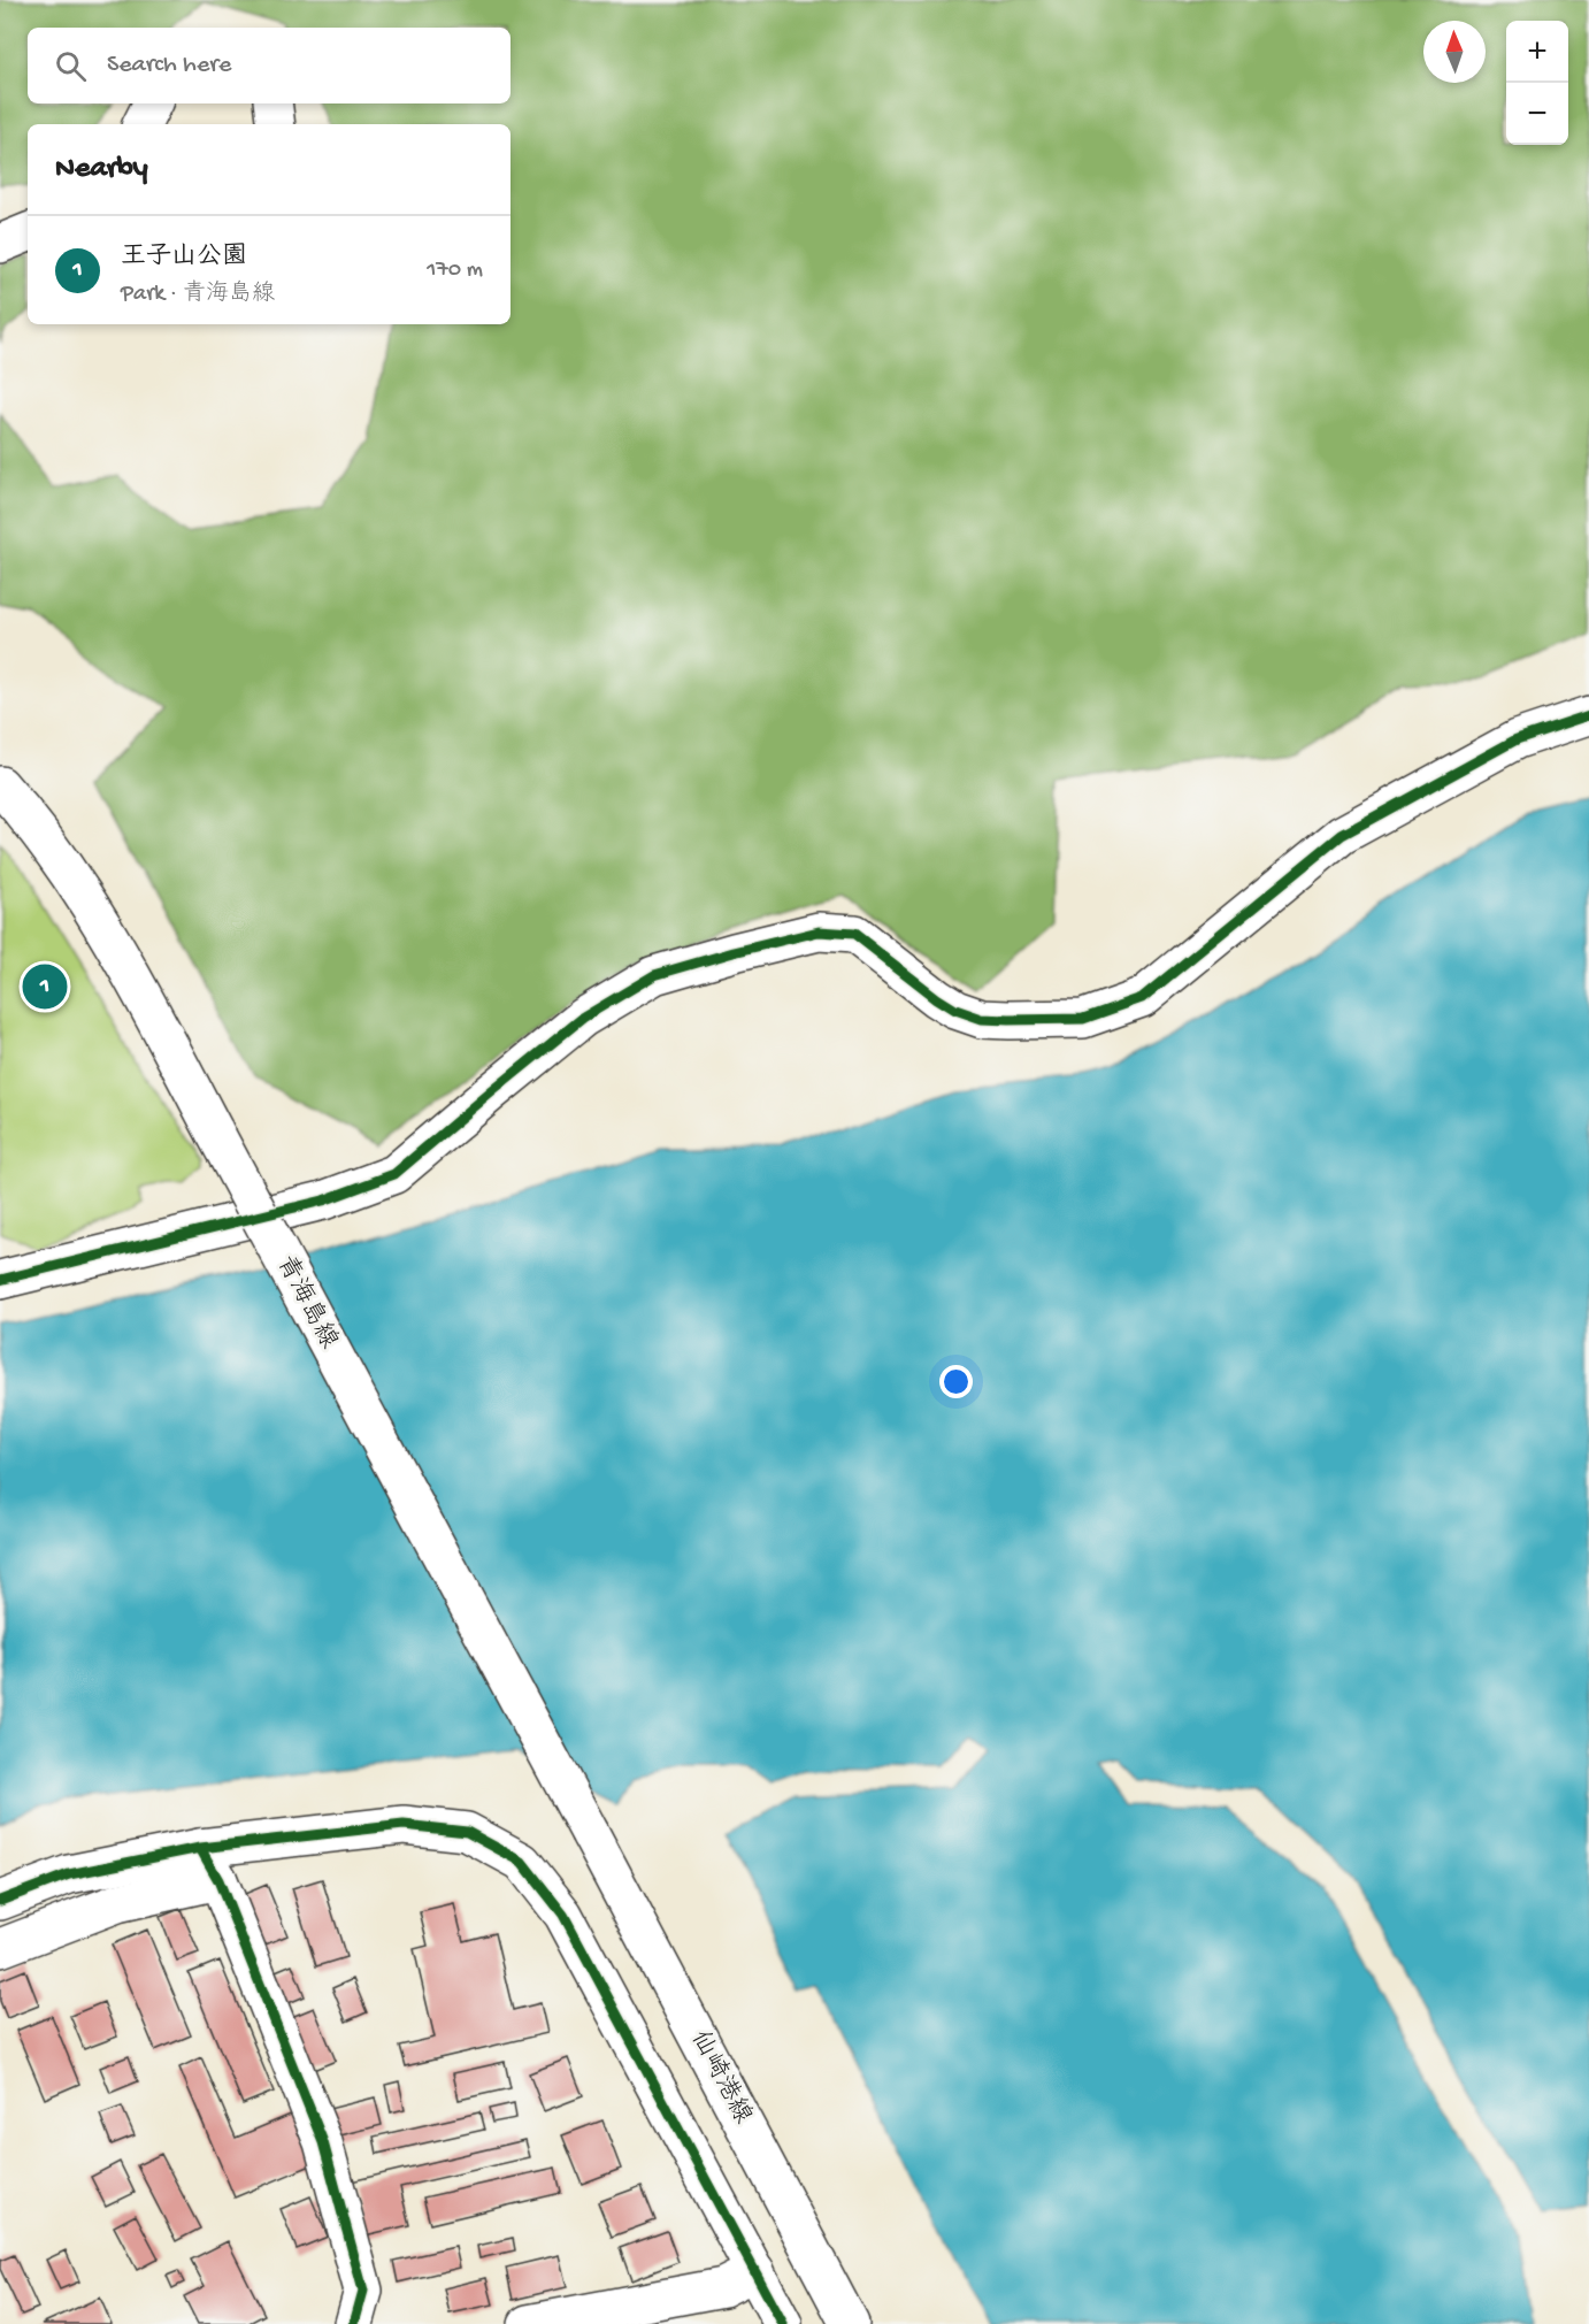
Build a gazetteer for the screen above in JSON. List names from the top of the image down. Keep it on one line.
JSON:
{"streets":{"street":["青海島線","仙崎港線"]},"crossings":[["青海島線","仙崎港線"]],"north":"top","page":{"map_buttons":["+","−"],"search":"Search here","heading":"Nearby","list":[{"mark":"1","name":"王子山公園","note":"Park · 青海島線","value":"170 m"}],"pins":"1"}}
